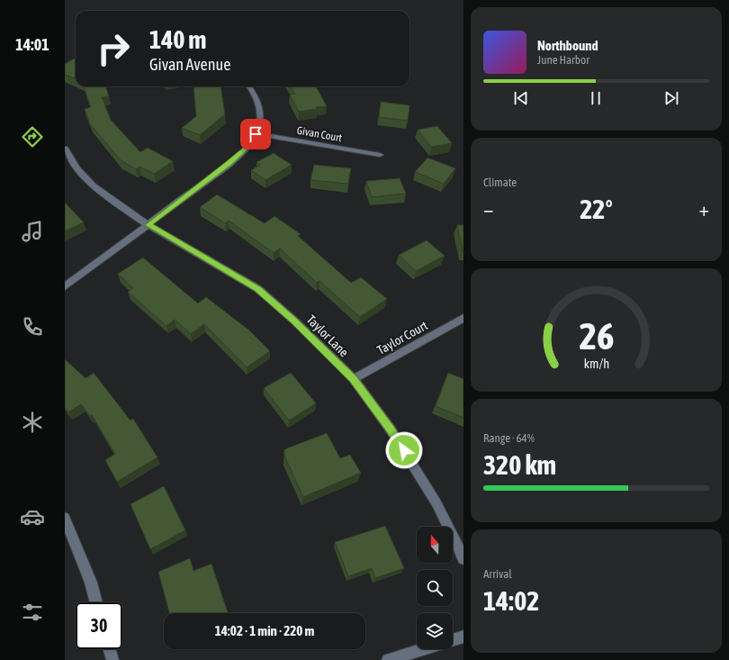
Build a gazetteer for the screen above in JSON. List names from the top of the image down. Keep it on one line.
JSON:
{"streets":{"street":["Givan Court","Taylor Lane","Taylor Court"]},"crossings":[["Taylor Lane","Taylor Court"]],"north":"top","page":{"tabs":"14:01","turn":["140 m","Givan Avenue"],"song":["Northbound","June Harbor"],"tile":["Climate",["Range · 64%","320 km"],["Arrival","14:02"]],"heat":["−","22°","+"],"limit":"30","trip":"14:02 · 1 min · 220 m","gauge":["26","km/h"]}}
